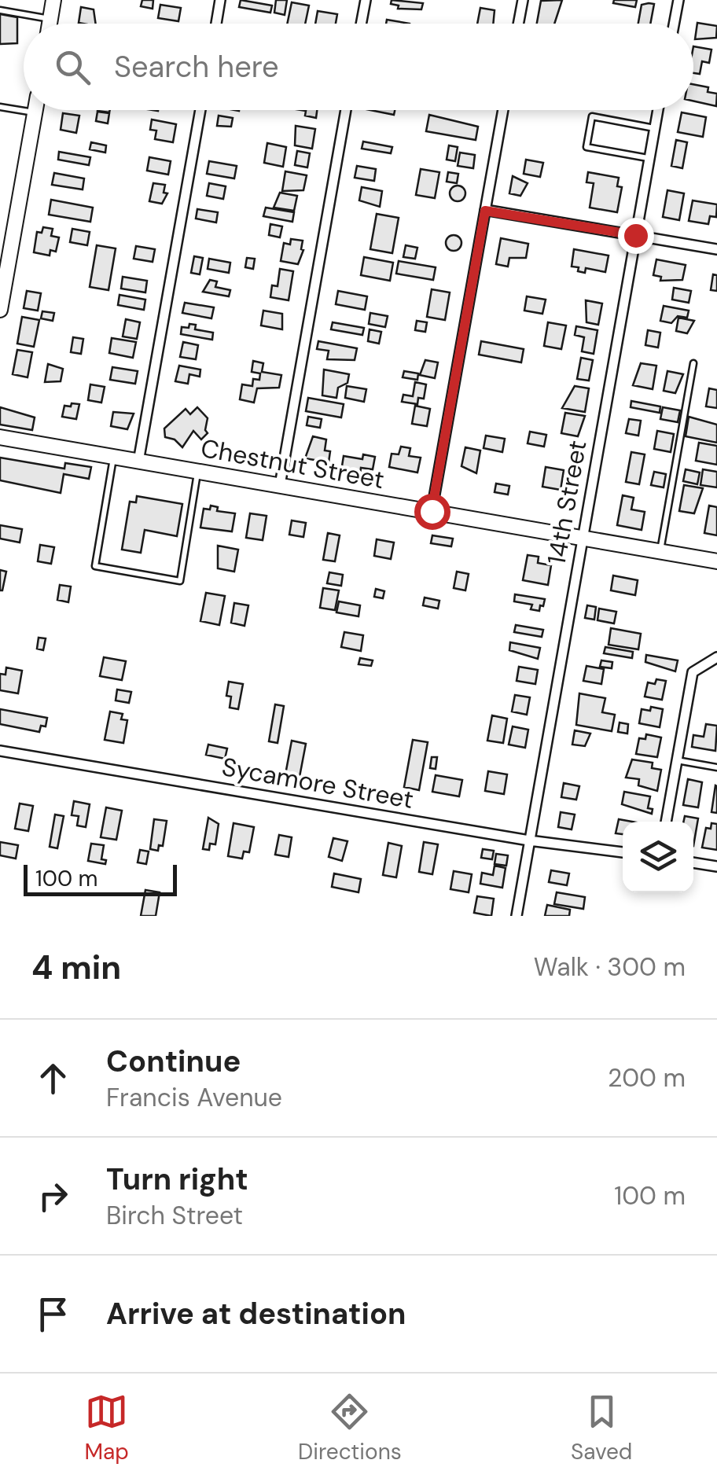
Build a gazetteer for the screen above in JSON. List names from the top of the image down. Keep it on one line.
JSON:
{"streets":{"street":["Chestnut Street","14th Street","Sycamore Street"]},"crossings":[["Chestnut Street","14th Street"],["14th Street","Sycamore Street"]],"scale_bar":"100 m","page":{"search":"Search here","scale":"100 m","heading":["4 min","Walk · 300 m"],"list":[["Continue","Francis Avenue","200 m"],["Turn right","Birch Street","100 m"],"Arrive at destination"],"nav":["Map","Directions","Saved"]}}
